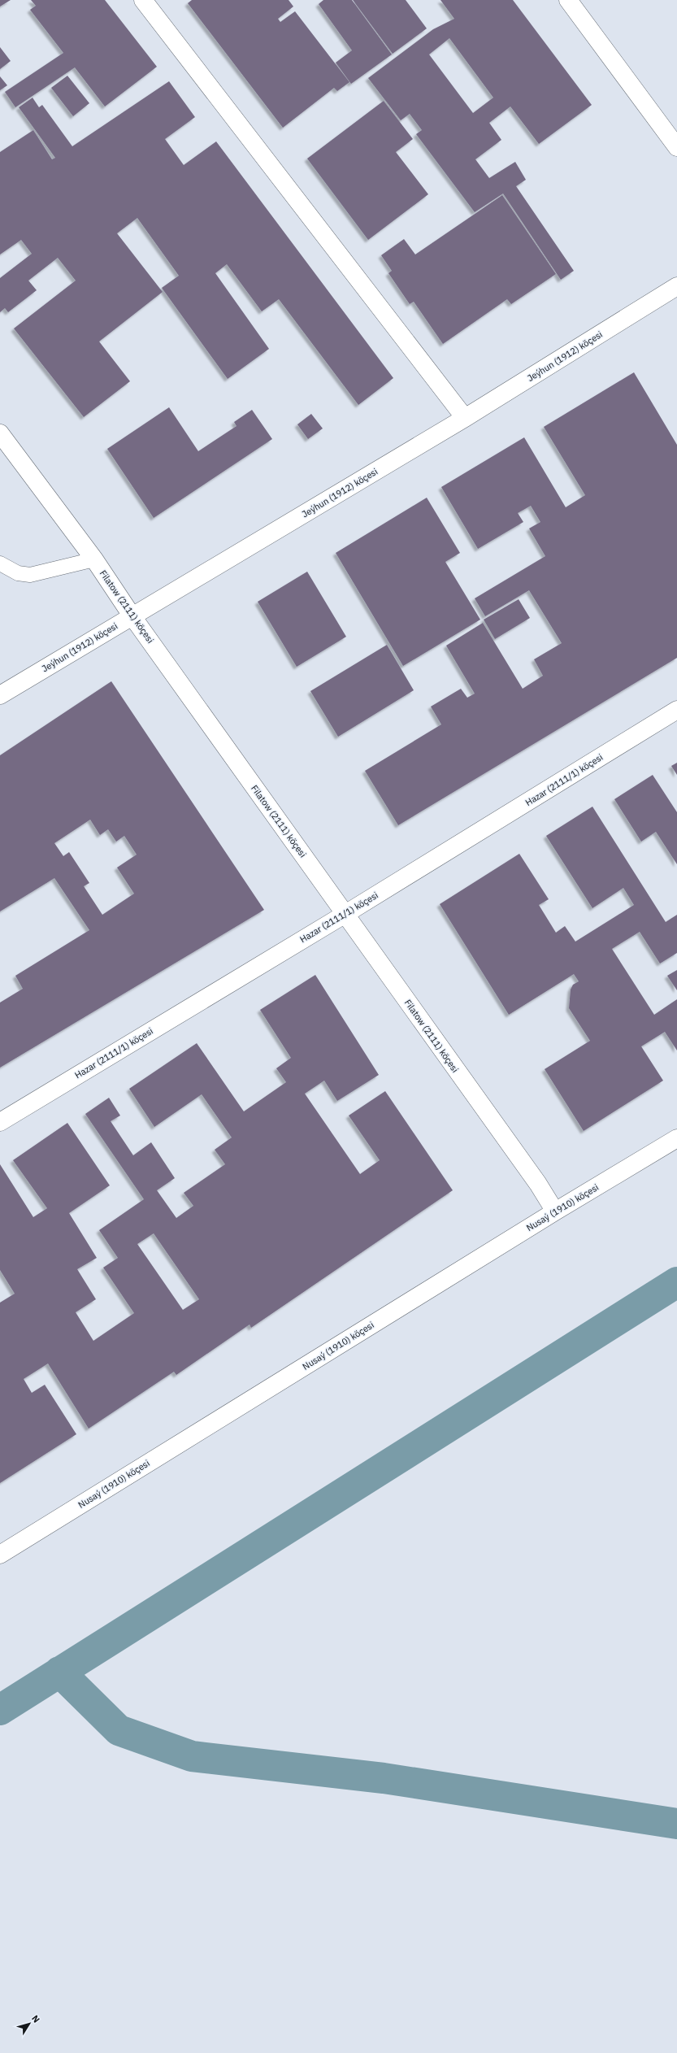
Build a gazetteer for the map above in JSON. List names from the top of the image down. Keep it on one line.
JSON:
{"streets":{"street":["Jeýhun (1912) köçesi","Filatow (2111) köçesi","Hazar (2111/1) köçesi","Nusaý (1910) köçesi"]},"crossings":[["Jeýhun (1912) köçesi","Filatow (2111) köçesi"],["Filatow (2111) köçesi","Hazar (2111/1) köçesi"],["Filatow (2111) köçesi","Nusaý (1910) köçesi"]],"north":"top right"}
